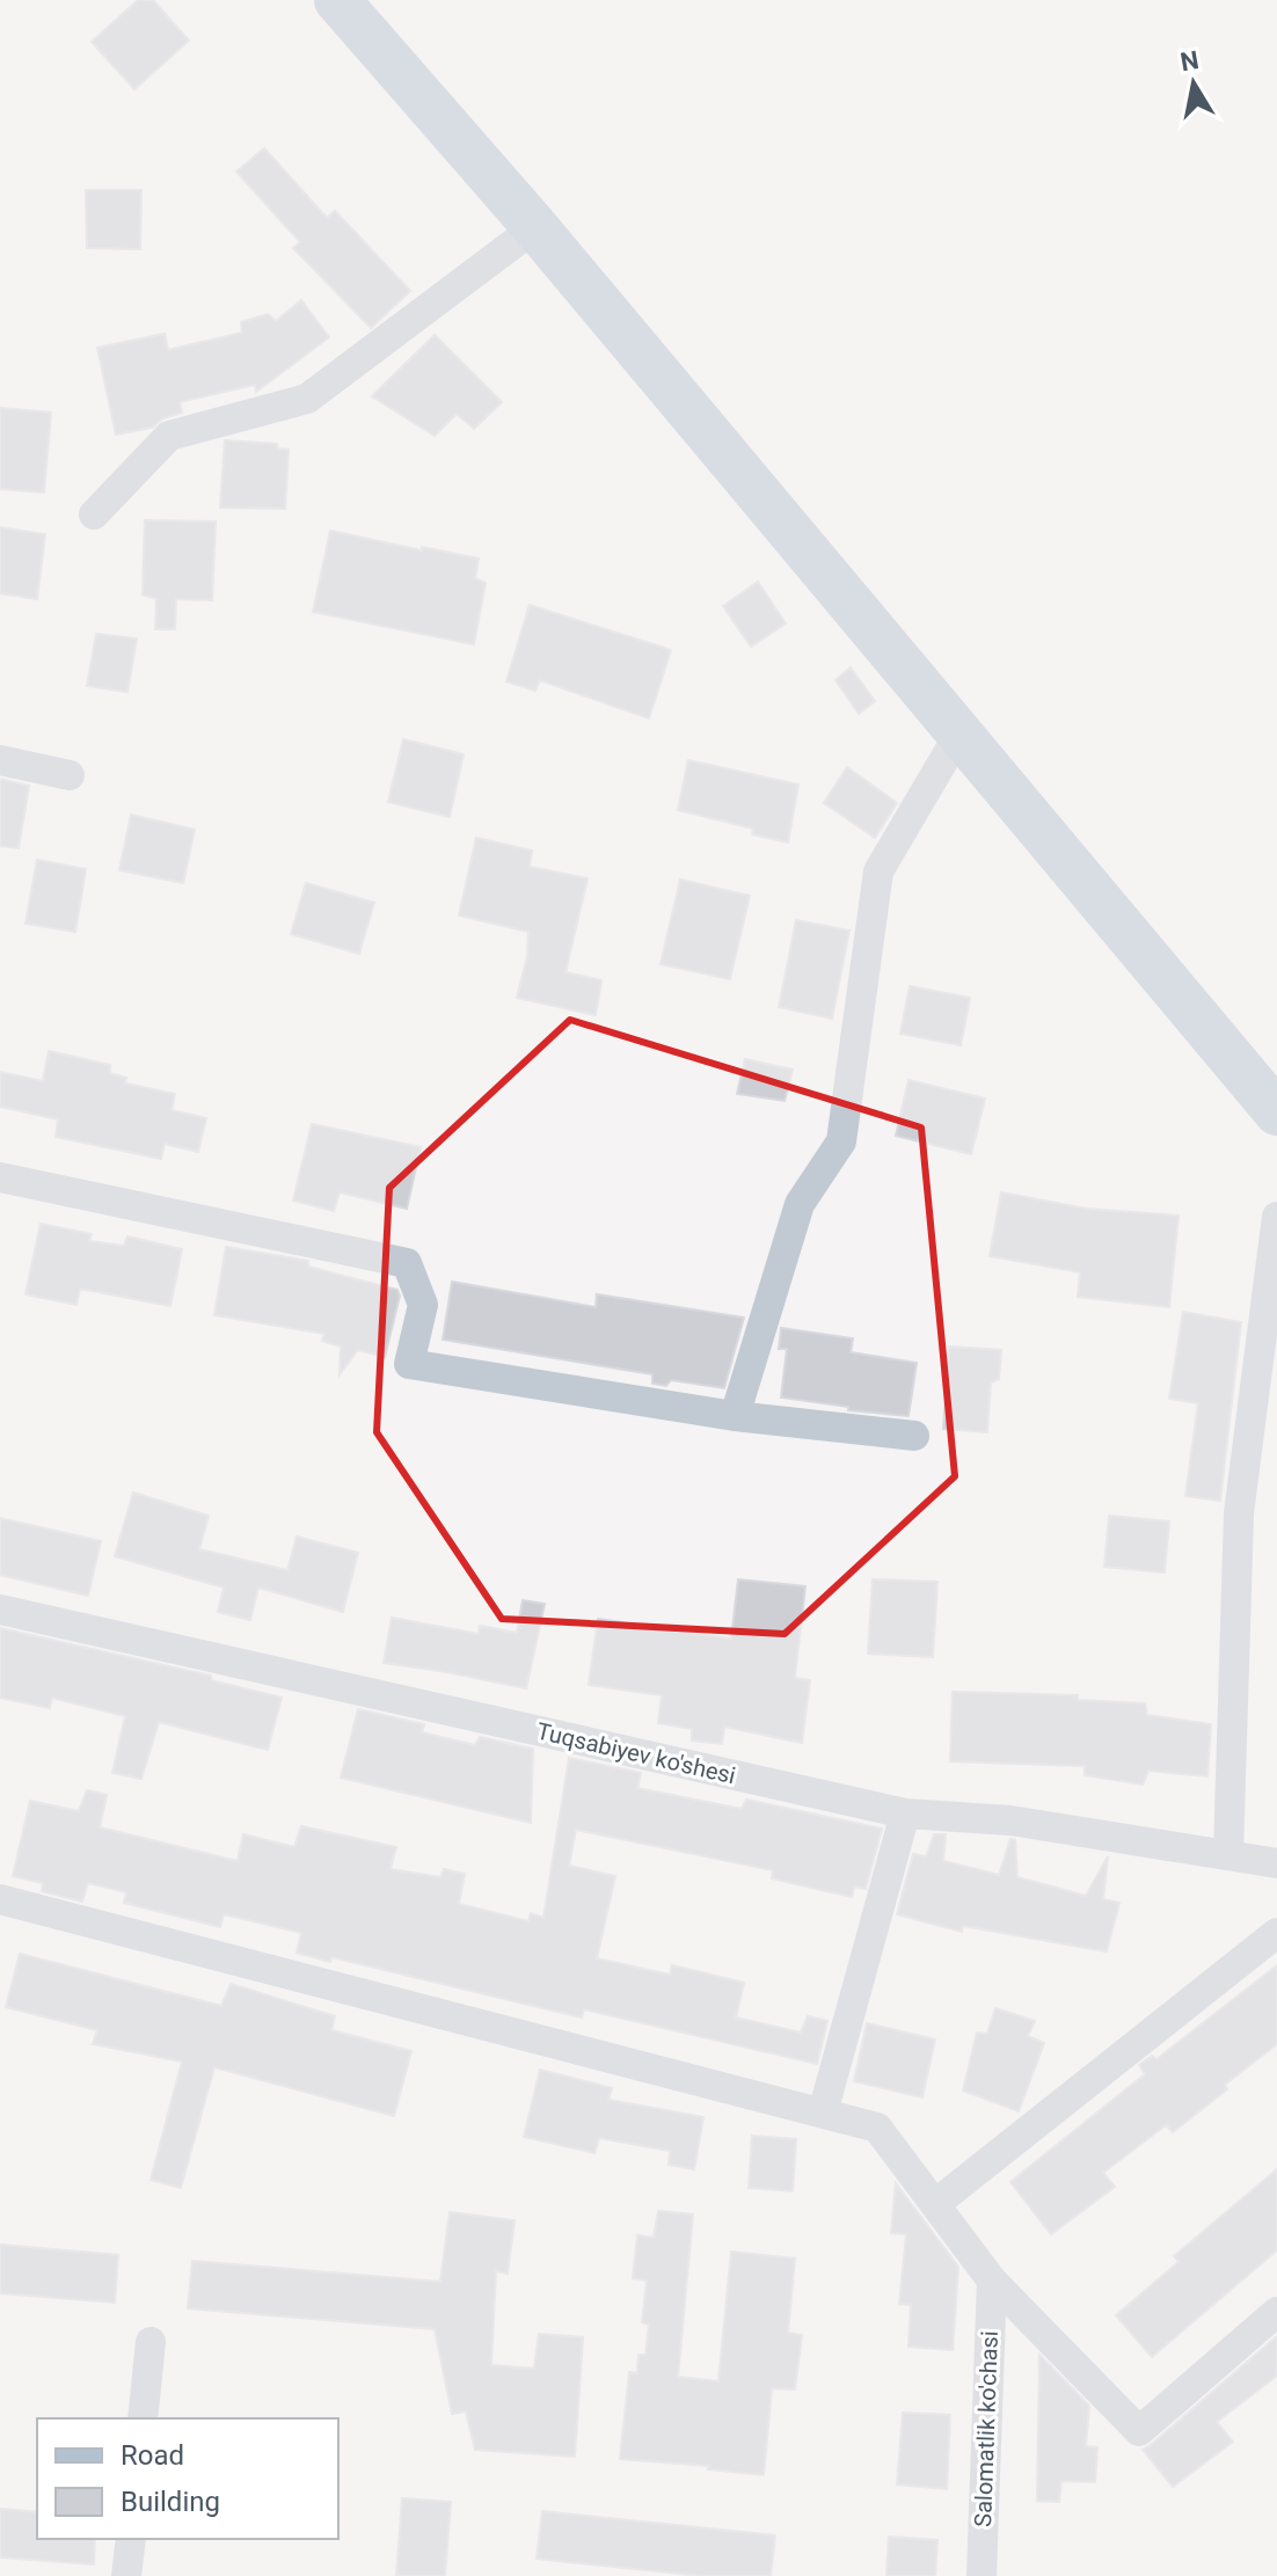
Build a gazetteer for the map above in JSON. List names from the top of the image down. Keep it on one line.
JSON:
{"streets":{"street":["Tuqsabiyev ko'shesi","Salomatlik ko'chasi"]},"legend":["Road","Building"],"north":"top"}
